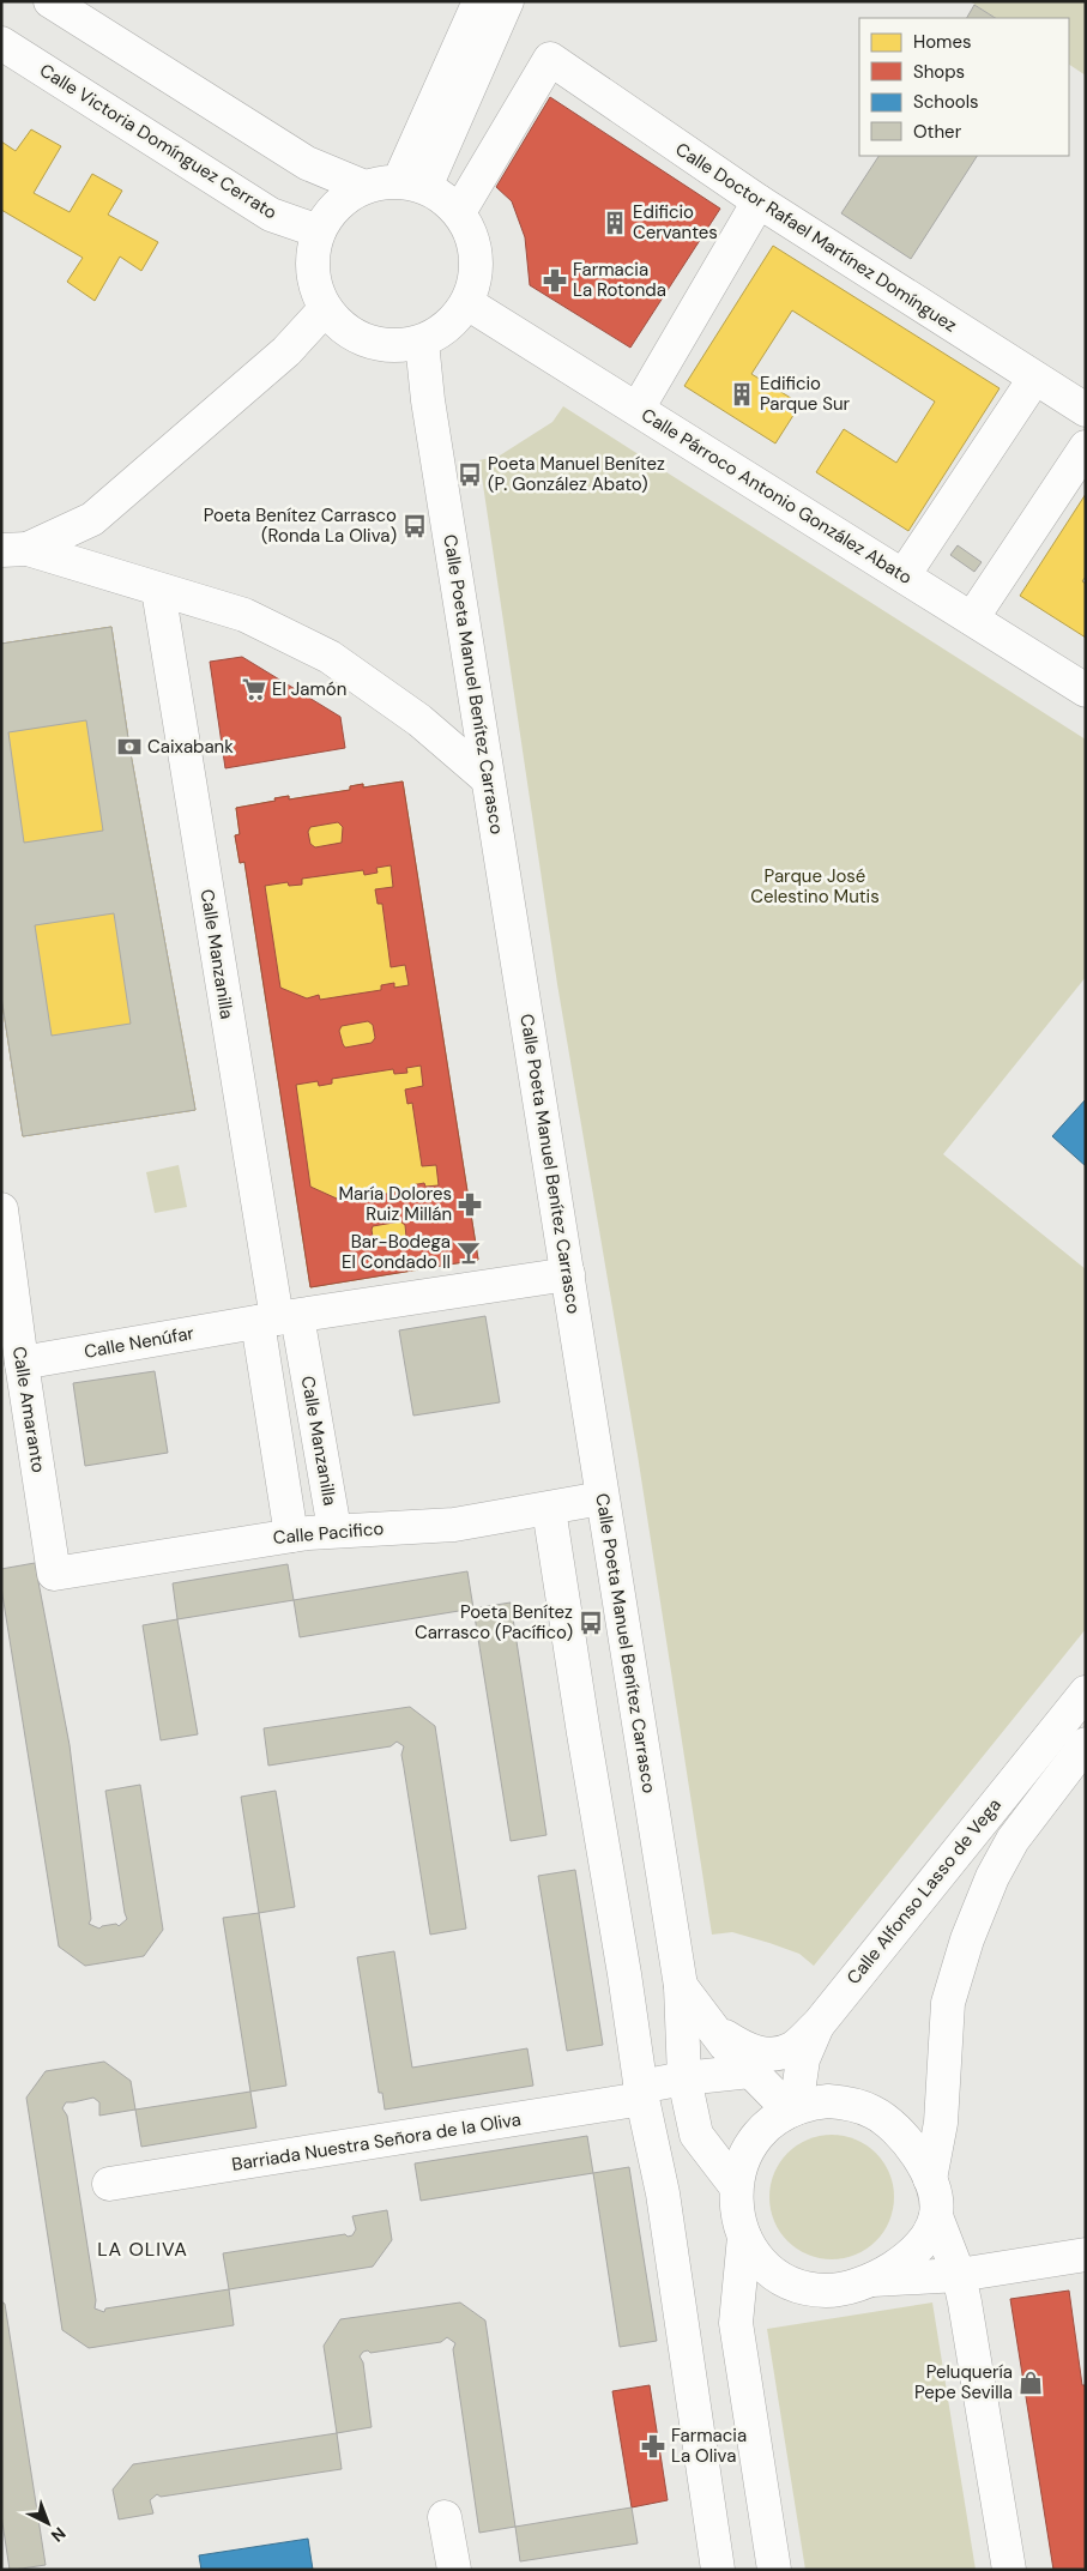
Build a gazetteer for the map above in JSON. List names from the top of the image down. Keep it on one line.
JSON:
{"streets":{"street":["Calle Victoria Domínguez Cerrato","Calle Doctor Rafael Martínez Domínguez","Calle Párroco Antonio González Abato","Calle Poeta Manuel Benítez Carrasco","Calle Manzanilla","Calle Nenúfar","Calle Amaranto","Calle Pacifico","Calle Alfonso Lasso de Vega","Barriada Nuestra Señora de la Oliva"]},"crossings":[["Calle Victoria Domínguez Cerrato","Calle Doctor Rafael Martínez Domínguez"],["Calle Victoria Domínguez Cerrato","Calle Párroco Antonio González Abato"],["Calle Victoria Domínguez Cerrato","Calle Poeta Manuel Benítez Carrasco"],["Calle Doctor Rafael Martínez Domínguez","Calle Párroco Antonio González Abato"],["Calle Doctor Rafael Martínez Domínguez","Calle Poeta Manuel Benítez Carrasco"],["Calle Párroco Antonio González Abato","Calle Poeta Manuel Benítez Carrasco"],["Calle Poeta Manuel Benítez Carrasco","Calle Nenúfar"],["Calle Poeta Manuel Benítez Carrasco","Calle Pacifico"],["Calle Poeta Manuel Benítez Carrasco","Calle Alfonso Lasso de Vega"],["Calle Poeta Manuel Benítez Carrasco","Barriada Nuestra Señora de la Oliva"],["Calle Manzanilla","Calle Nenúfar"],["Calle Manzanilla","Calle Pacifico"],["Calle Nenúfar","Calle Amaranto"],["Calle Amaranto","Calle Pacifico"]],"districts":["LA OLIVA"],"parks":["Parque José Celestino Mutis"],"places":{"building":["Edificio Cervantes","Edificio Parque Sur"],"pharmacy":["Farmacia La Rotonda","María Dolores Ruiz Millán","Farmacia La Oliva"],"bus stop":["Poeta Manuel Benítez (P. González Abato)","Poeta Benítez Carrasco (Ronda La Oliva)","Poeta Benítez Carrasco (Pacífico)"],"supermarket":["El Jamón"],"bank":["Caixabank"],"bar":["Bar-Bodega El Condado II"],"shop":["Peluquería Pepe Sevilla"]},"legend":["Homes","Shops","Schools","Other"],"north":"bottom right"}
